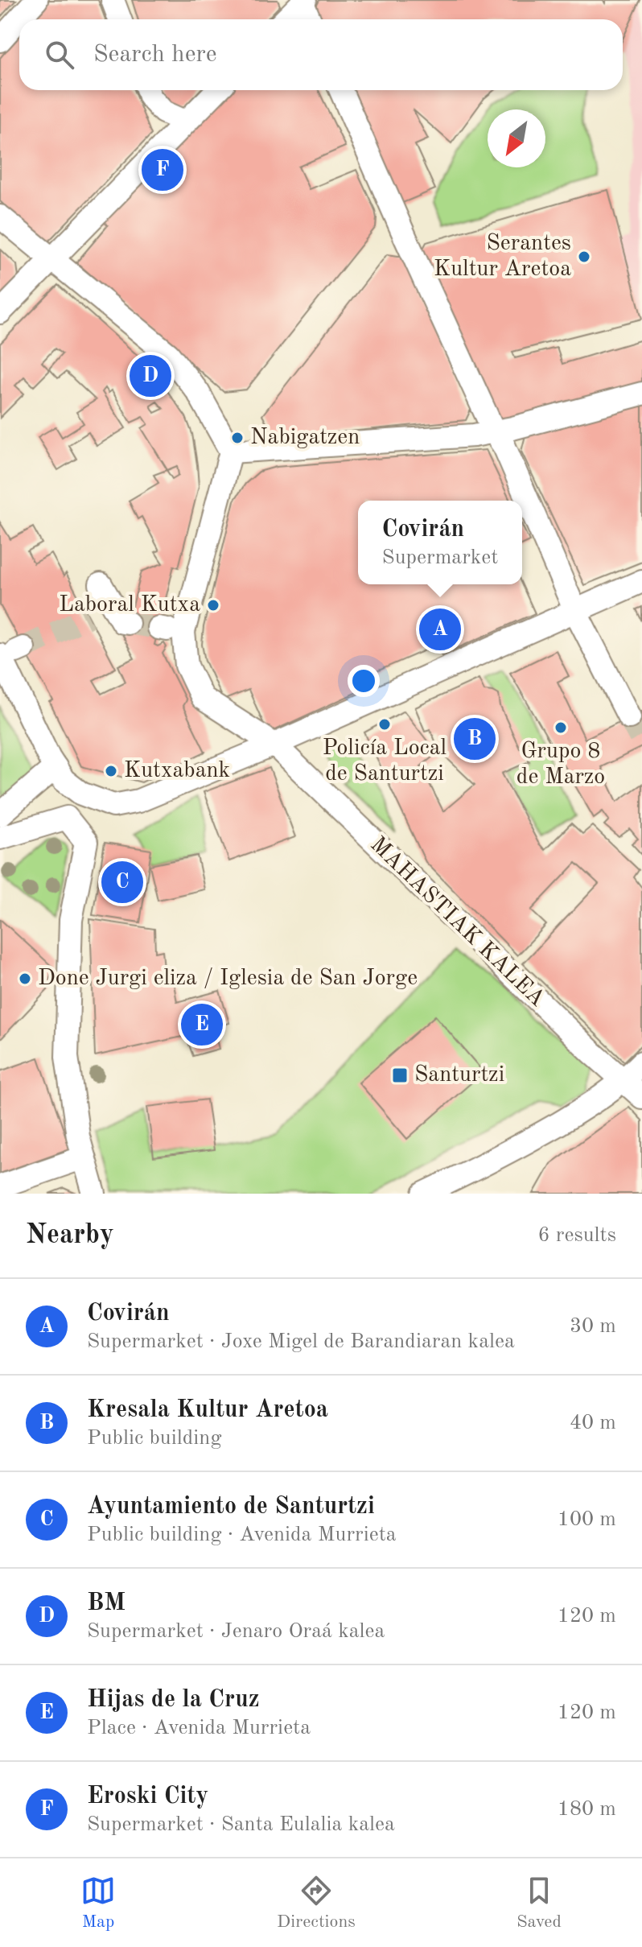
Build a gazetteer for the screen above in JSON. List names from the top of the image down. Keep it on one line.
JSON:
{"streets":{"street":["MAHASTIAK KALEA"]},"places":{"other":["Serantes Kultur Aretoa","Nabigatzen","Laboral Kutxa","Policía Local de Santurtzi","Grupo 8 de Marzo","Kutxabank","Done Jurgi eliza / Iglesia de San Jorge"],"transit":["Santurtzi"]},"north":"bottom left","page":{"search":"Search here","pins":["F","D","A","B","C","E"],"popup":["Covirán","Supermarket"],"heading":["Nearby","6 results"],"list":[{"mark":"A","name":"Covirán","note":"Supermarket · Joxe Migel de Barandiaran kalea","value":"30 m"},{"mark":"B","name":"Kresala Kultur Aretoa","note":"Public building","value":"40 m"},{"mark":"C","name":"Ayuntamiento de Santurtzi","note":"Public building · Avenida Murrieta","value":"100 m"},{"mark":"D","name":"BM","note":"Supermarket · Jenaro Oraá kalea","value":"120 m"},{"mark":"E","name":"Hijas de la Cruz","note":"Place · Avenida Murrieta","value":"120 m"},{"mark":"F","name":"Eroski City","note":"Supermarket · Santa Eulalia kalea","value":"180 m"}],"nav":["Map","Directions","Saved"]}}
